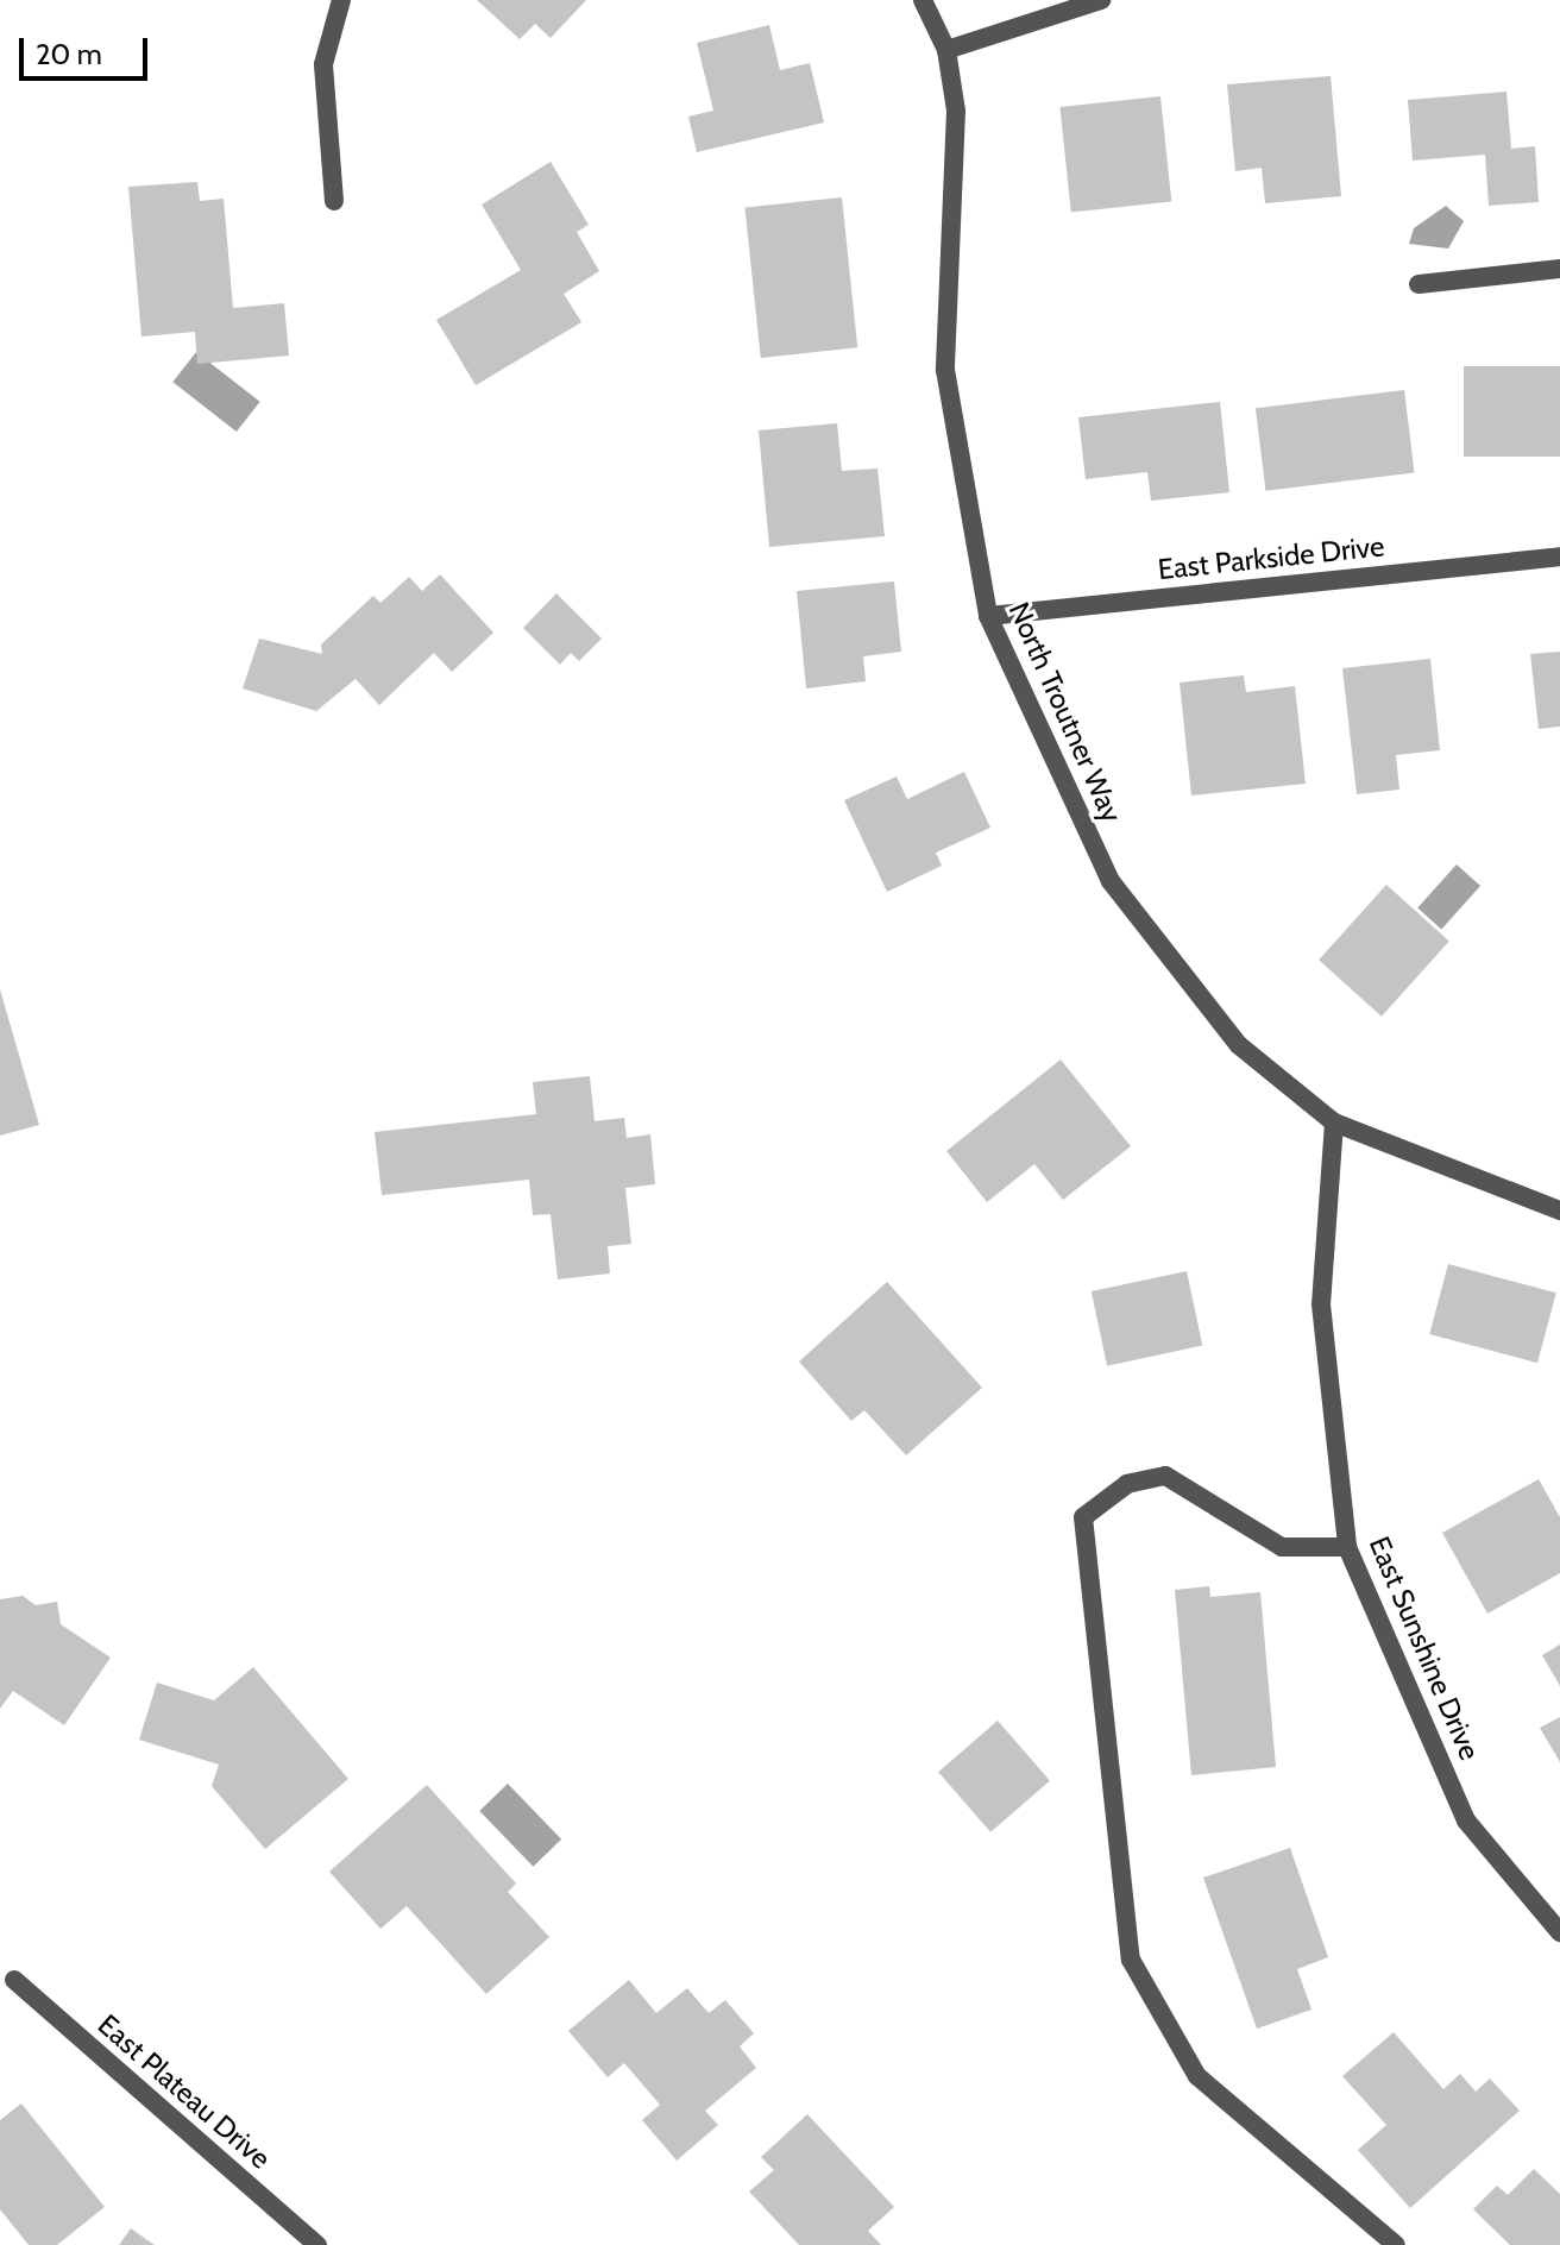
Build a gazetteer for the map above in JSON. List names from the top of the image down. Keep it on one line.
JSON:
{"streets":{"street":["East Parkside Drive","North Troutner Way","East Sunshine Drive","East Plateau Drive"]},"crossings":[["East Parkside Drive","North Troutner Way"],["North Troutner Way","East Sunshine Drive"]],"scale_bar":"20 m"}
